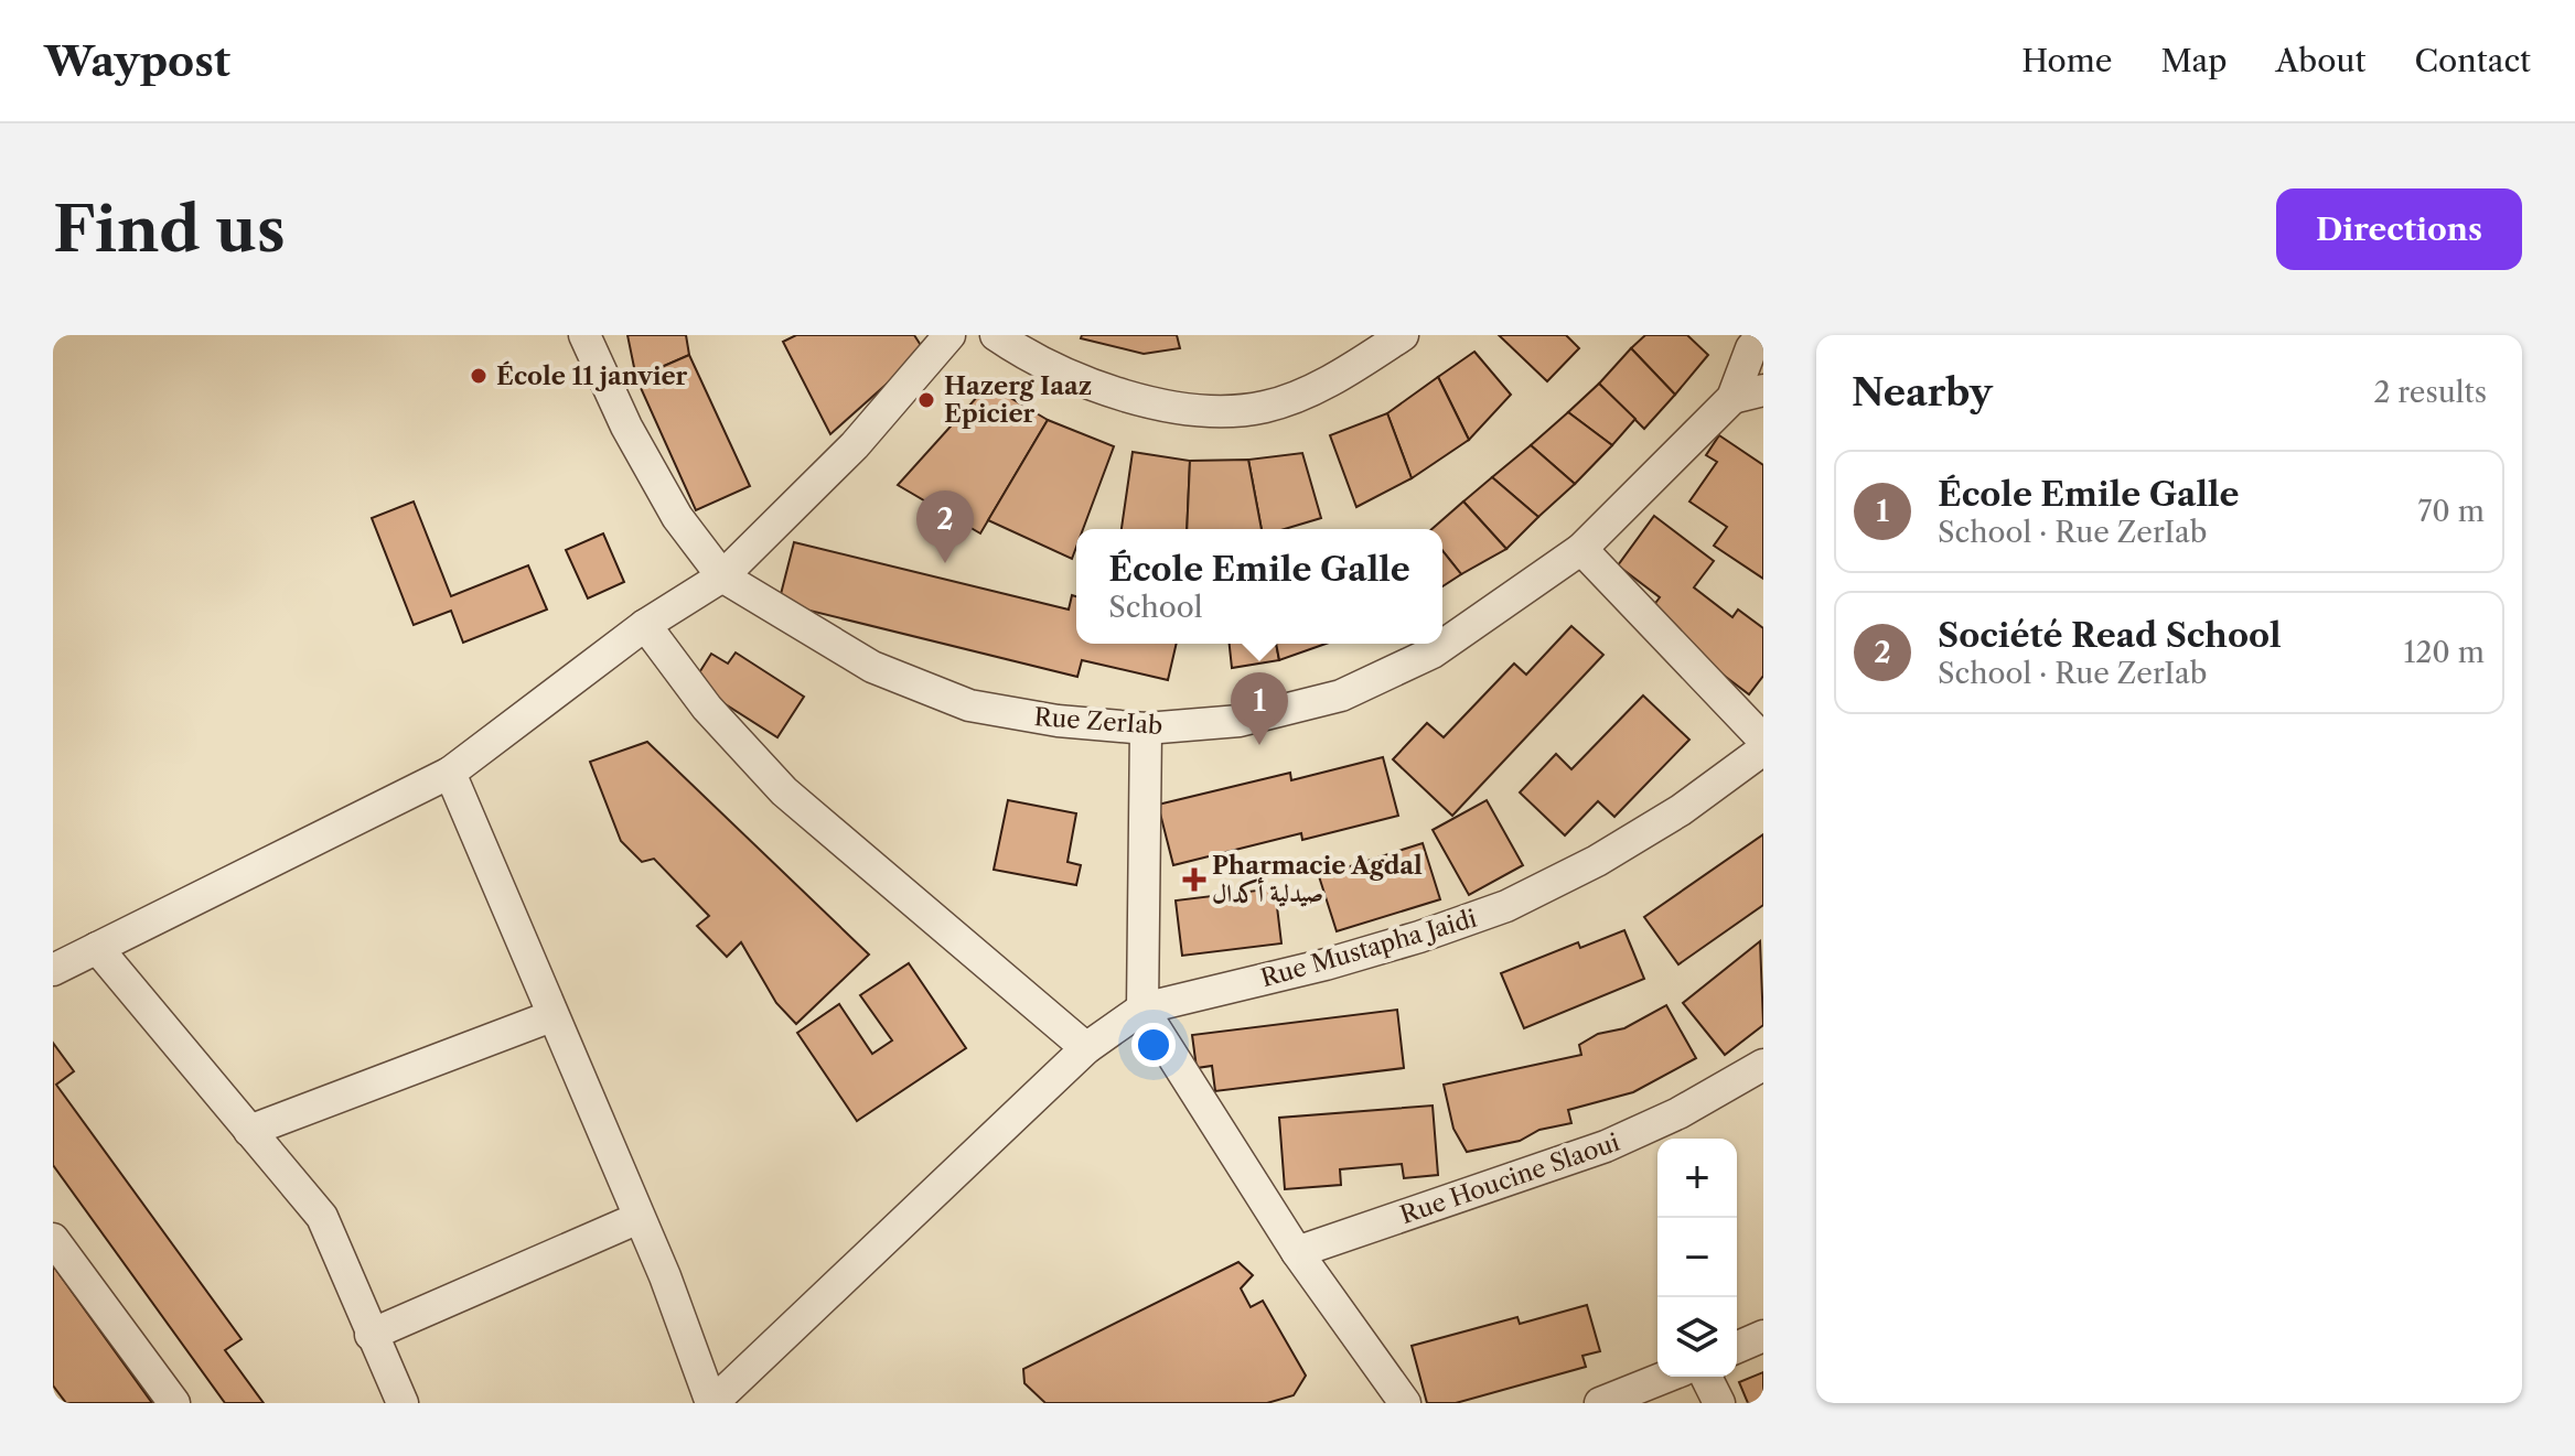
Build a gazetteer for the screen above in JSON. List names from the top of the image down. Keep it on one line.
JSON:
{"streets":{"street":["Rue ZerIab","Rue Mustapha Jaidi","Rue Houcine Slaoui"]},"places":{"other":["École 11 janvier","Hazerg Iaaz Epicier"],"health":["Pharmacie Agdal صيدلية أكدال"]},"page":{"header":"Waypost","nav":["Home","Map","About","Contact"],"buttons":"Directions","title":"Find us","heading":["Nearby","2 results"],"list":[{"mark":"1","name":"École Emile Galle","note":"School · Rue ZerIab","value":"70 m"},{"mark":"2","name":"Société Read School","note":"School · Rue ZerIab","value":"120 m"}],"pins":["2","1"],"popup":["École Emile Galle","School"],"map_buttons":["+","−"]}}
